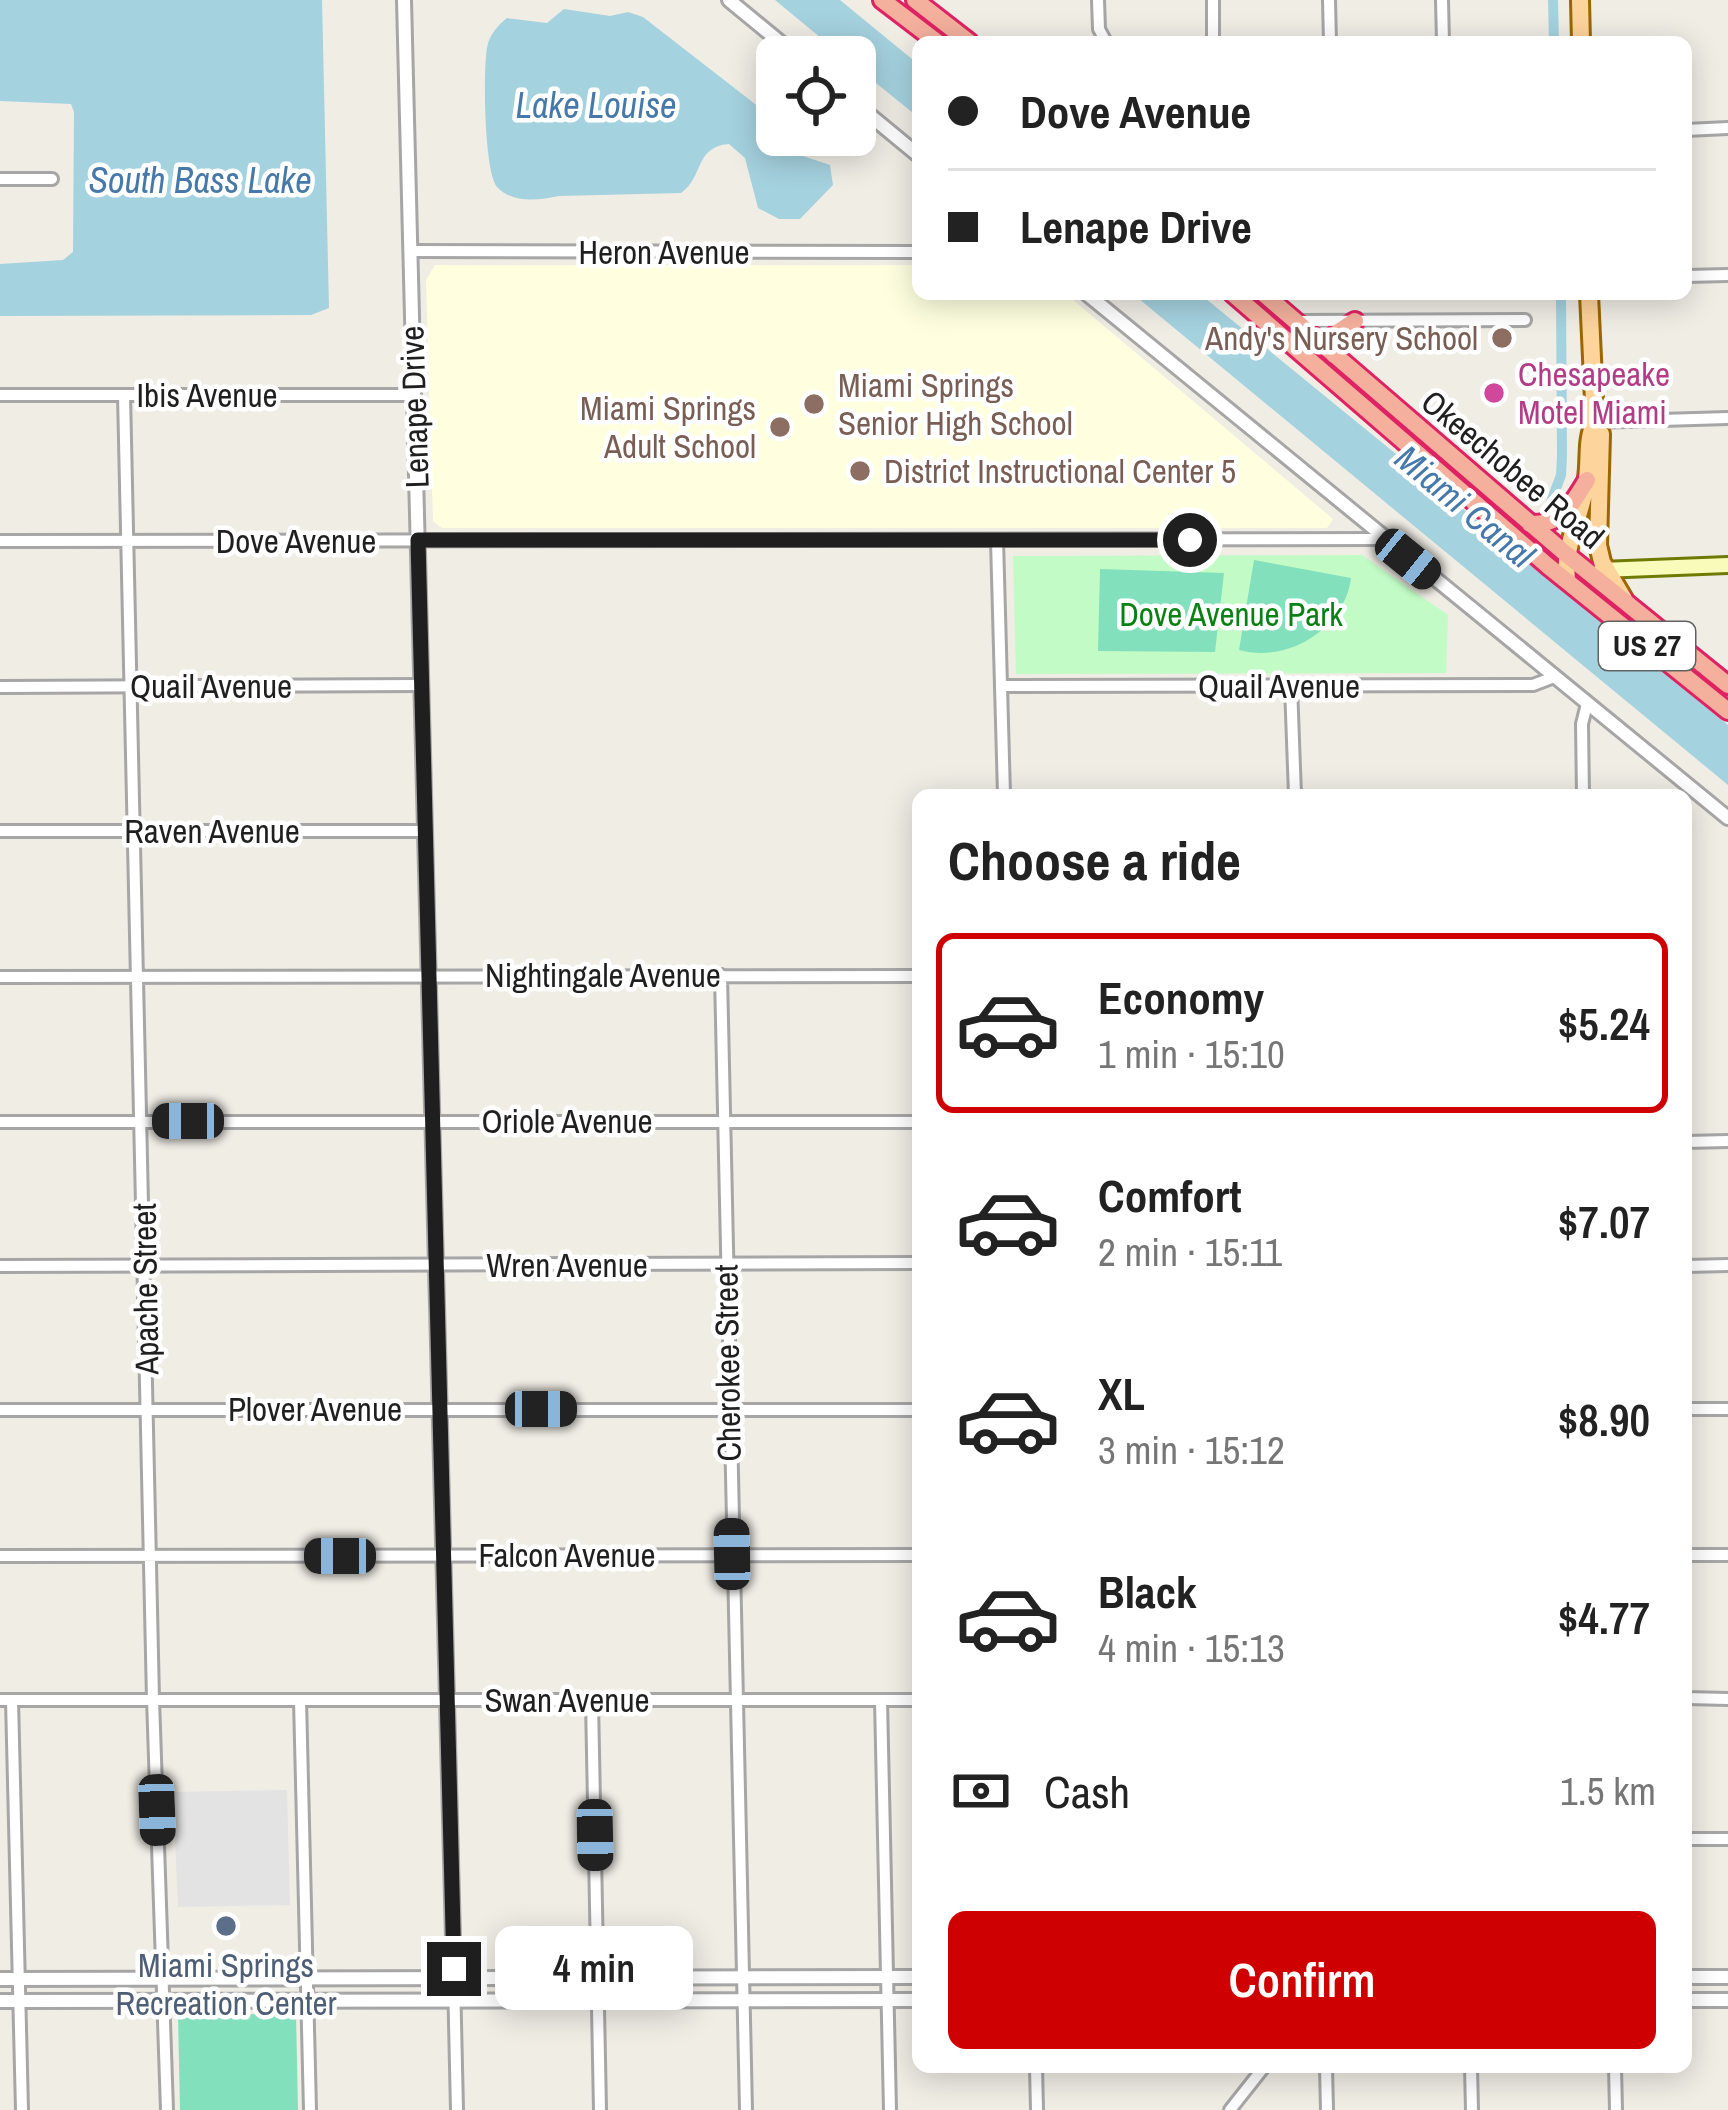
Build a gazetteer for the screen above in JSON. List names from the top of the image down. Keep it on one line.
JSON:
{"streets":{"highway":["Okeechobee Road","US 27"],"street":["Heron Avenue","Ibis Avenue","Lenape Drive","Dove Avenue","Quail Avenue","Raven Avenue","Nightingale Avenue","Oriole Avenue","Wren Avenue","Apache Street","Cherokee Street","Plover Avenue","Falcon Avenue","Swan Avenue"]},"crossings":[["Heron Avenue","Lenape Drive"],["Ibis Avenue","Lenape Drive"],["Ibis Avenue","Apache Street"],["Lenape Drive","Dove Avenue"],["Lenape Drive","Quail Avenue"],["Lenape Drive","Raven Avenue"],["Lenape Drive","Nightingale Avenue"],["Lenape Drive","Oriole Avenue"],["Lenape Drive","Wren Avenue"],["Lenape Drive","Plover Avenue"],["Lenape Drive","Falcon Avenue"],["Lenape Drive","Swan Avenue"],["Dove Avenue","Apache Street"],["Quail Avenue","Apache Street"],["Raven Avenue","Apache Street"],["Nightingale Avenue","Apache Street"],["Nightingale Avenue","Cherokee Street"],["Oriole Avenue","Apache Street"],["Oriole Avenue","Cherokee Street"],["Wren Avenue","Apache Street"],["Wren Avenue","Cherokee Street"],["Apache Street","Plover Avenue"],["Apache Street","Falcon Avenue"],["Apache Street","Swan Avenue"],["Cherokee Street","Plover Avenue"],["Cherokee Street","Falcon Avenue"],["Cherokee Street","Swan Avenue"]],"water":["Lake Louise","South Bass Lake","Miami Canal"],"parks":["Dove Avenue Park"],"places":["Andy's Nursery School","Chesapeake Motel Miami","Miami Springs Senior High School","Miami Springs Adult School","District Instructional Center 5","Miami Springs Recreation Center"],"page":{"banner":["Dove Avenue","Lenape Drive"],"heading":"Choose a ride","list":[{"name":"Economy","note":"1 min · 15:10","value":"$5.24"},{"name":"Comfort","note":"2 min · 15:11","value":"$7.07"},{"name":"XL","note":"3 min · 15:12","value":"$8.90"},{"name":"Black","note":"4 min · 15:13","value":"$4.77"}],"pay":["Cash","1.5 km"],"buttons":"Confirm","bubble":"4 min"}}
